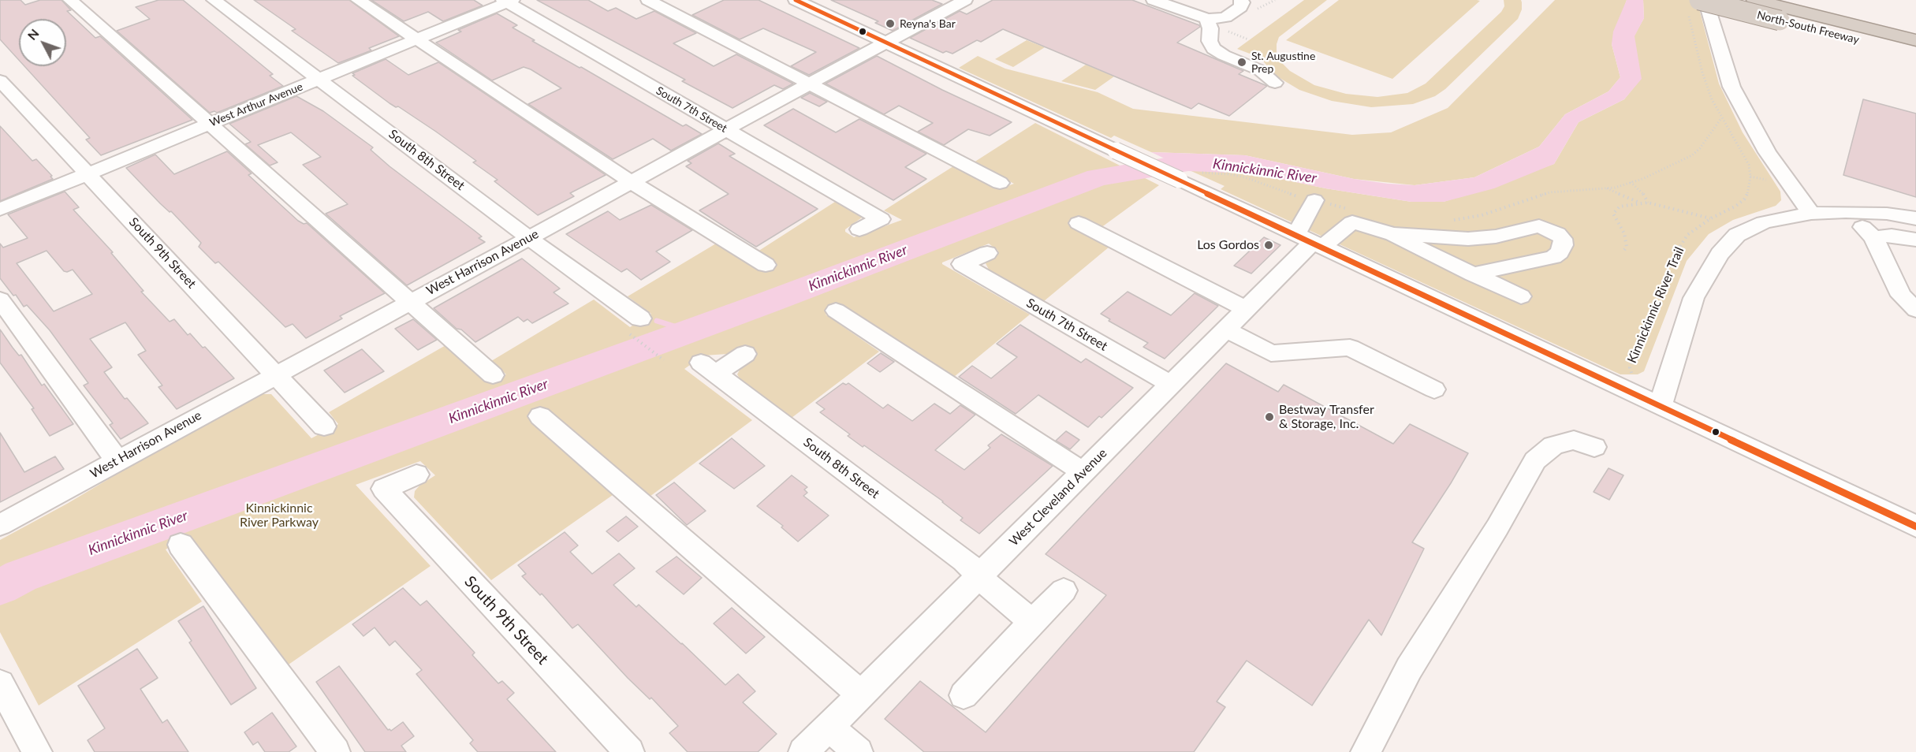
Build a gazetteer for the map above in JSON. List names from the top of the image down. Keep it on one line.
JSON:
{"streets":{"highway":["North-South Freeway"],"street":["West Arthur Avenue","South 7th Street","South 8th Street","South 9th Street","West Harrison Avenue","West Cleveland Avenue"],"path":["Kinnickinnic River Trail"]},"crossings":[["West Arthur Avenue","South 7th Street"],["West Arthur Avenue","South 8th Street"],["West Arthur Avenue","South 9th Street"],["South 7th Street","West Harrison Avenue"],["South 7th Street","West Cleveland Avenue"],["South 8th Street","West Harrison Avenue"],["South 8th Street","West Cleveland Avenue"],["South 9th Street","West Harrison Avenue"]],"water":["Kinnickinnic River"],"parks":["Kinnickinnic River Parkway"],"places":["Reyna's Bar","St. Augustine Prep","Los Gordos","Bestway Transfer & Storage, Inc."],"north":"top left"}
